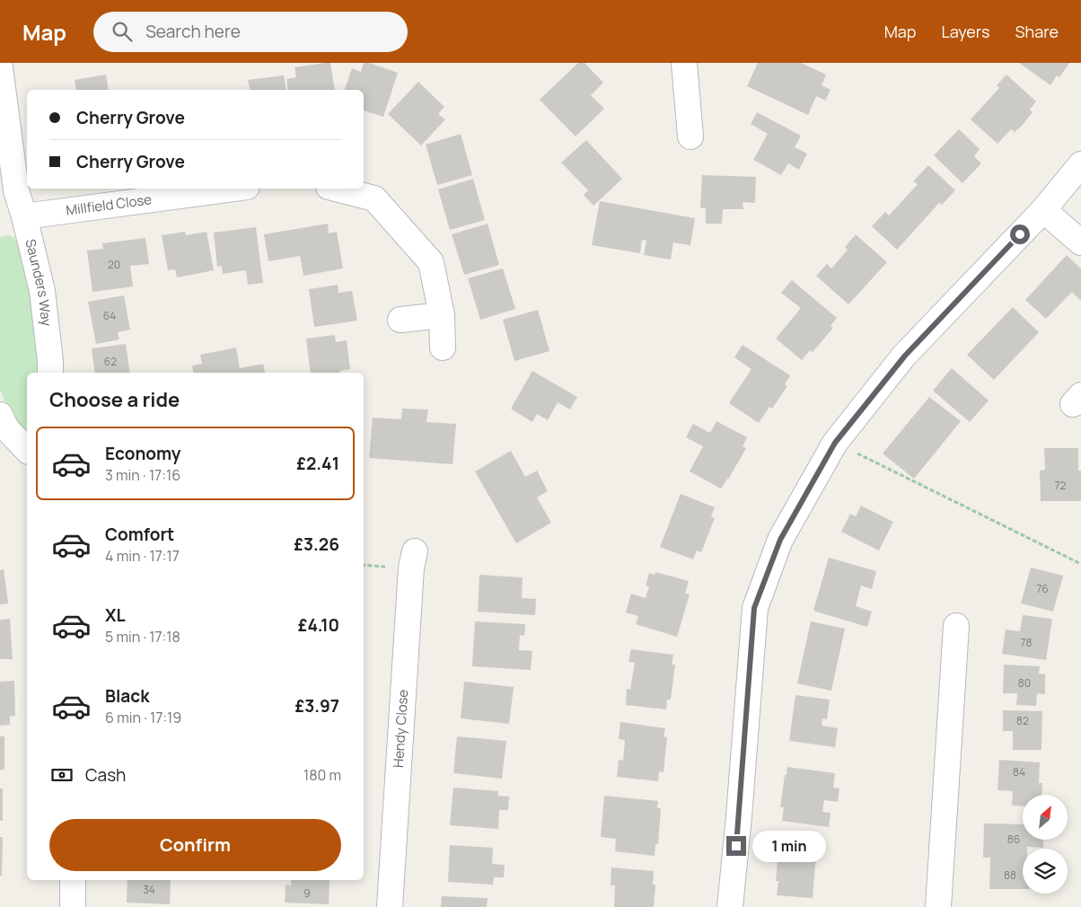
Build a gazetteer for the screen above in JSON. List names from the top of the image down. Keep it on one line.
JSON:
{"streets":{"street":["Millfield Close","Saunders Way","Hendy Close"]},"crossings":[["Millfield Close","Saunders Way"]],"house_numbers":["20","64","62","72","76","78","80","82","84","86","88","34","9"],"north":"top right","page":{"header":"Map","search":"Search here","nav":["Map","Layers","Share"],"banner":["Cherry Grove","Cherry Grove"],"heading":"Choose a ride","list":[{"name":"Economy","note":"3 min · 17:16","value":"£2.41"},{"name":"Comfort","note":"4 min · 17:17","value":"£3.26"},{"name":"XL","note":"5 min · 17:18","value":"£4.10"},{"name":"Black","note":"6 min · 17:19","value":"£3.97"}],"pay":["Cash","180 m"],"buttons":"Confirm","bubble":"1 min"}}
